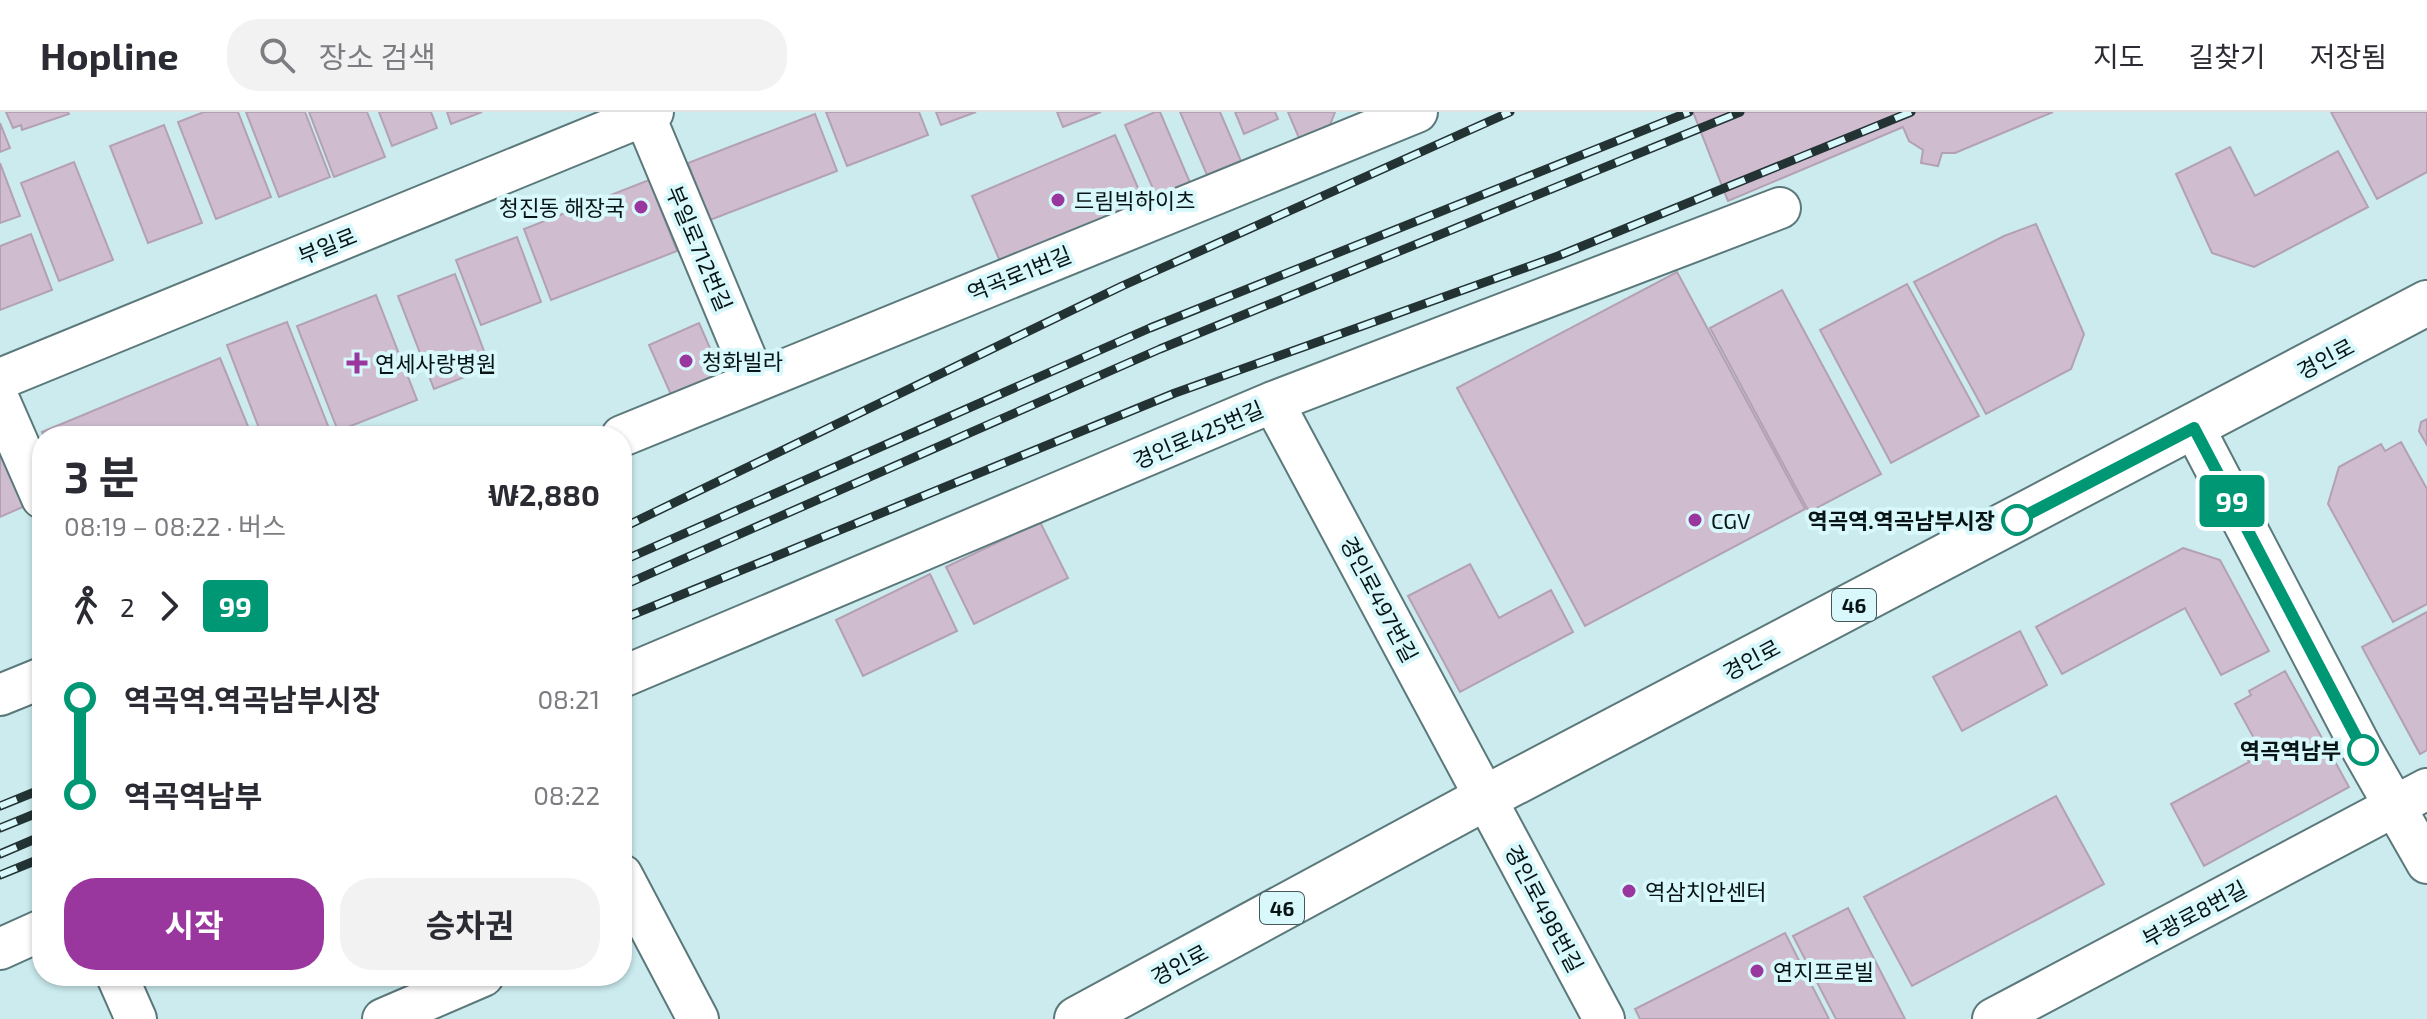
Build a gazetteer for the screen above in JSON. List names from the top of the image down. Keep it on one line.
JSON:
{"streets":{"main road":["경인로","46"],"street":["부일로","부일로712번길","역곡로1번길","경인로425번길","경인로497번길","경인로498번길","부광로8번길"]},"crossings":[["부일로","부일로712번길"],["부일로712번길","역곡로1번길"],["경인로","경인로497번길"],["경인로","경인로498번길"],["경인로425번길","경인로497번길"],["경인로497번길","경인로498번길"]],"places":{"other":["드림빅하이츠","청진동 해장국","청화빌라","CGV","역곡역.역곡남부시장","역곡역남부","역삼치안센터","연지프로빌"],"health":["연세사랑병원"]},"lines":["bus line 99"],"page":{"header":"Hopline","search":"장소 검색","nav":["지도","길찾기","저장됨"],"on_map":"99","heading":["3 분","08:19 – 08:22 · 버스","₩2,880"],"legs":["2","99"],"list":[{"name":"역곡역.역곡남부시장","value":"08:21"},{"name":"역곡역남부","value":"08:22"}],"buttons":["시작","승차권"]}}
